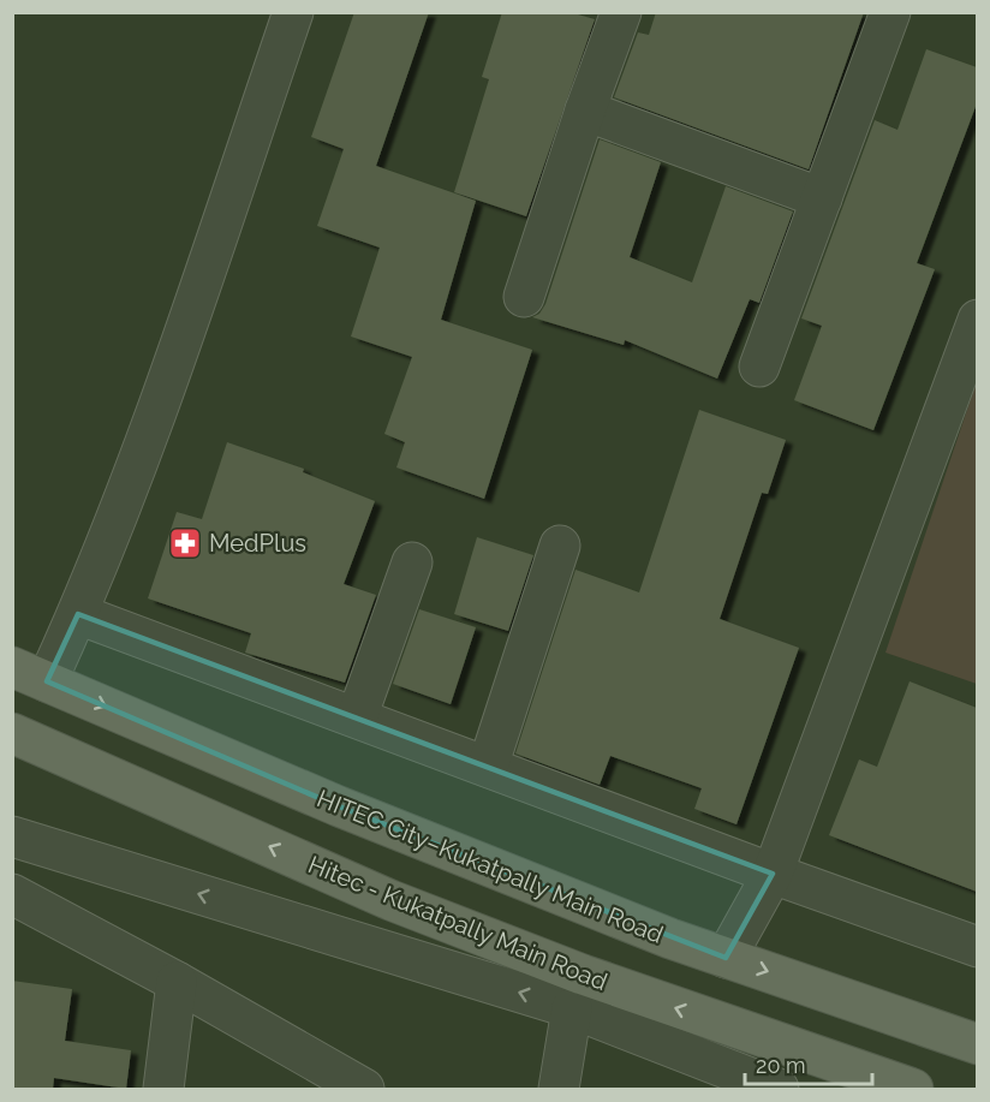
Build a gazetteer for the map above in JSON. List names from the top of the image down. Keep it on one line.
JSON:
{"streets":{"main road":["HITEC City–Kukatpally Main Road","Hitec - Kukatpally Main Road"]},"one_way":["HITEC City–Kukatpally Main Road","Hitec - Kukatpally Main Road"],"places":{"pharmacy":["MedPlus"]},"scale_bar":"20 m"}
